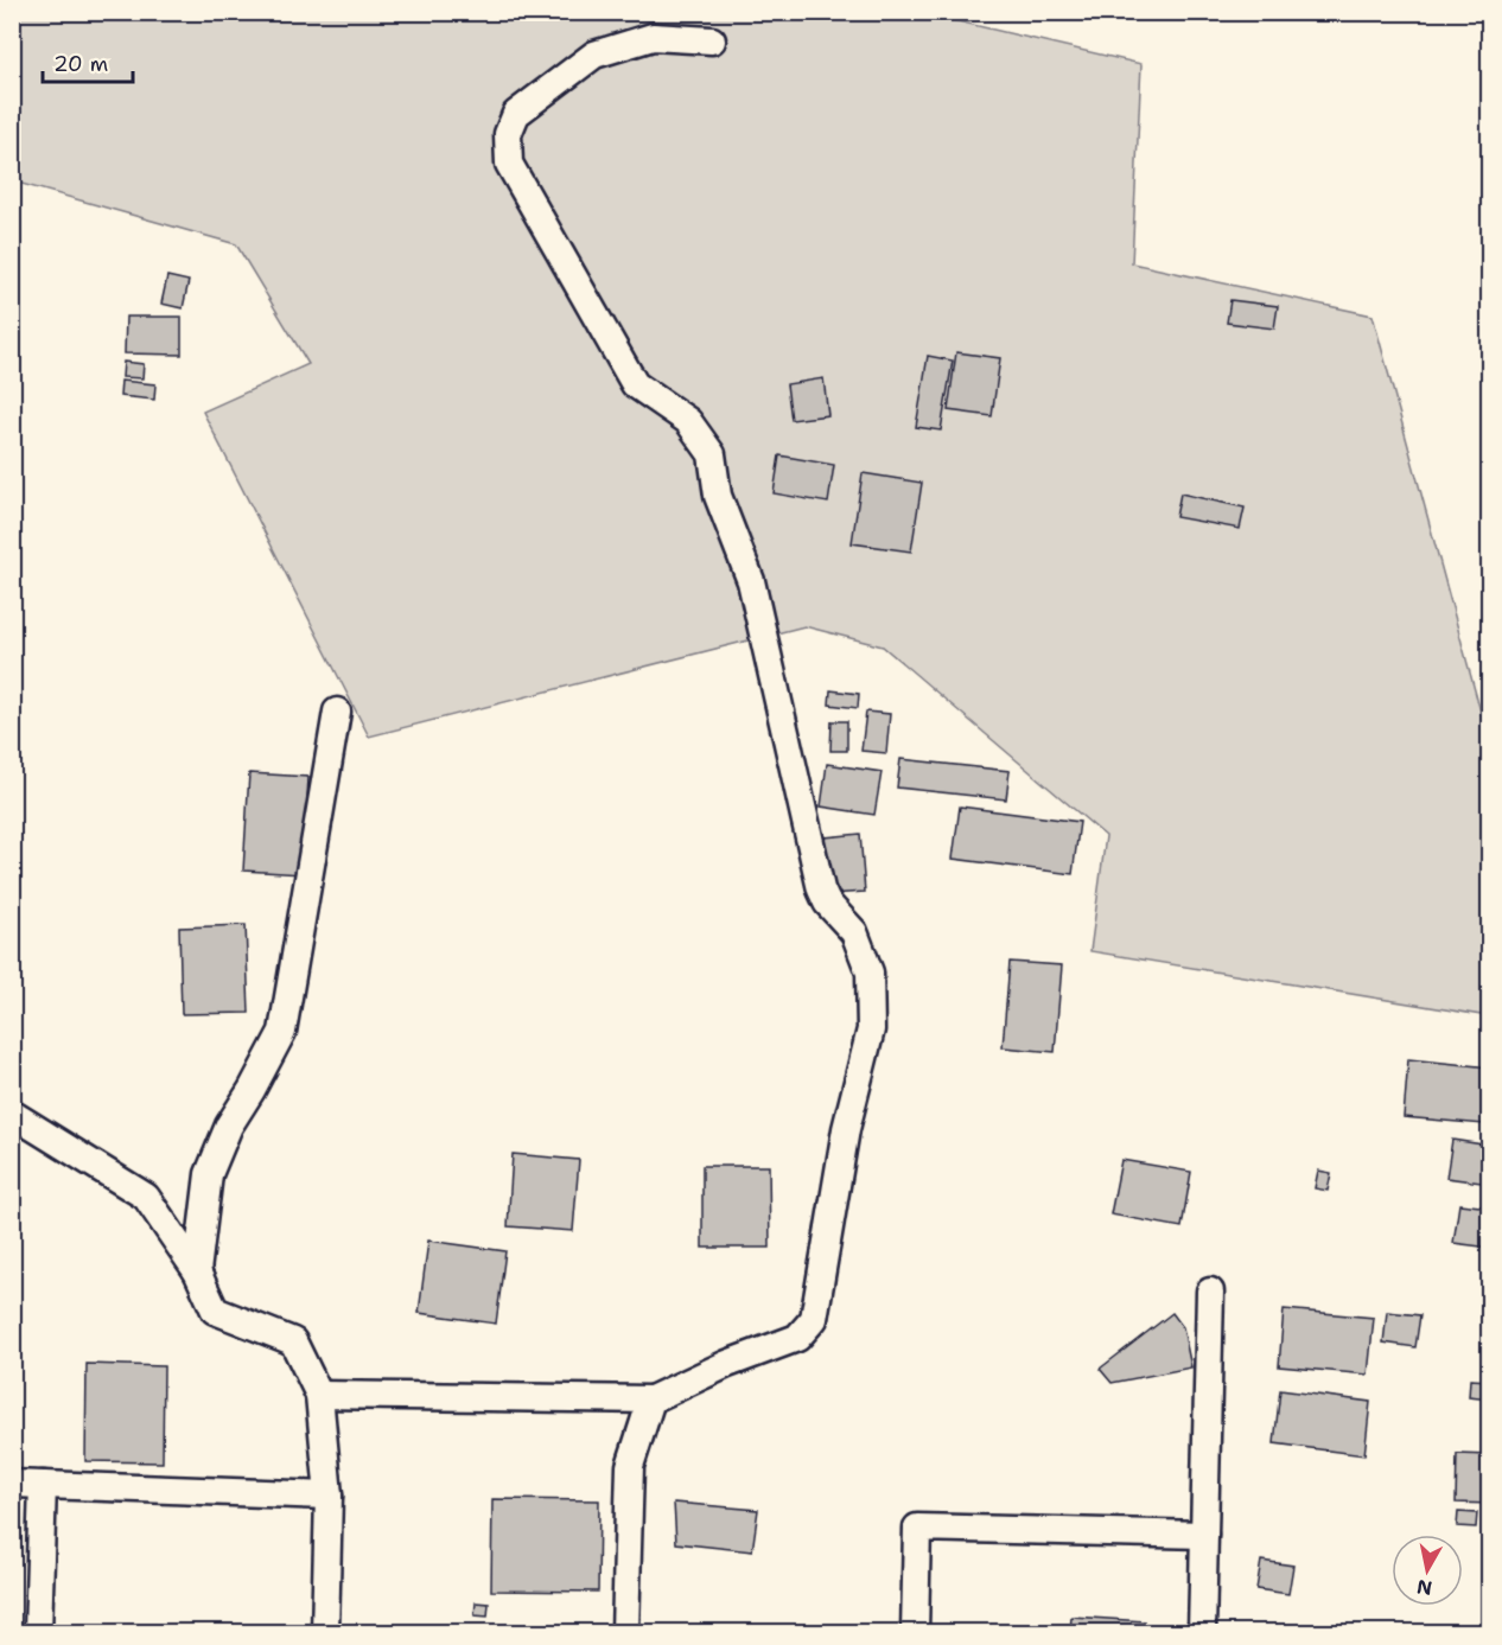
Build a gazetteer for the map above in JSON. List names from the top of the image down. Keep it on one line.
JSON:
{"scale_bar":"20 m","north":"bottom"}
